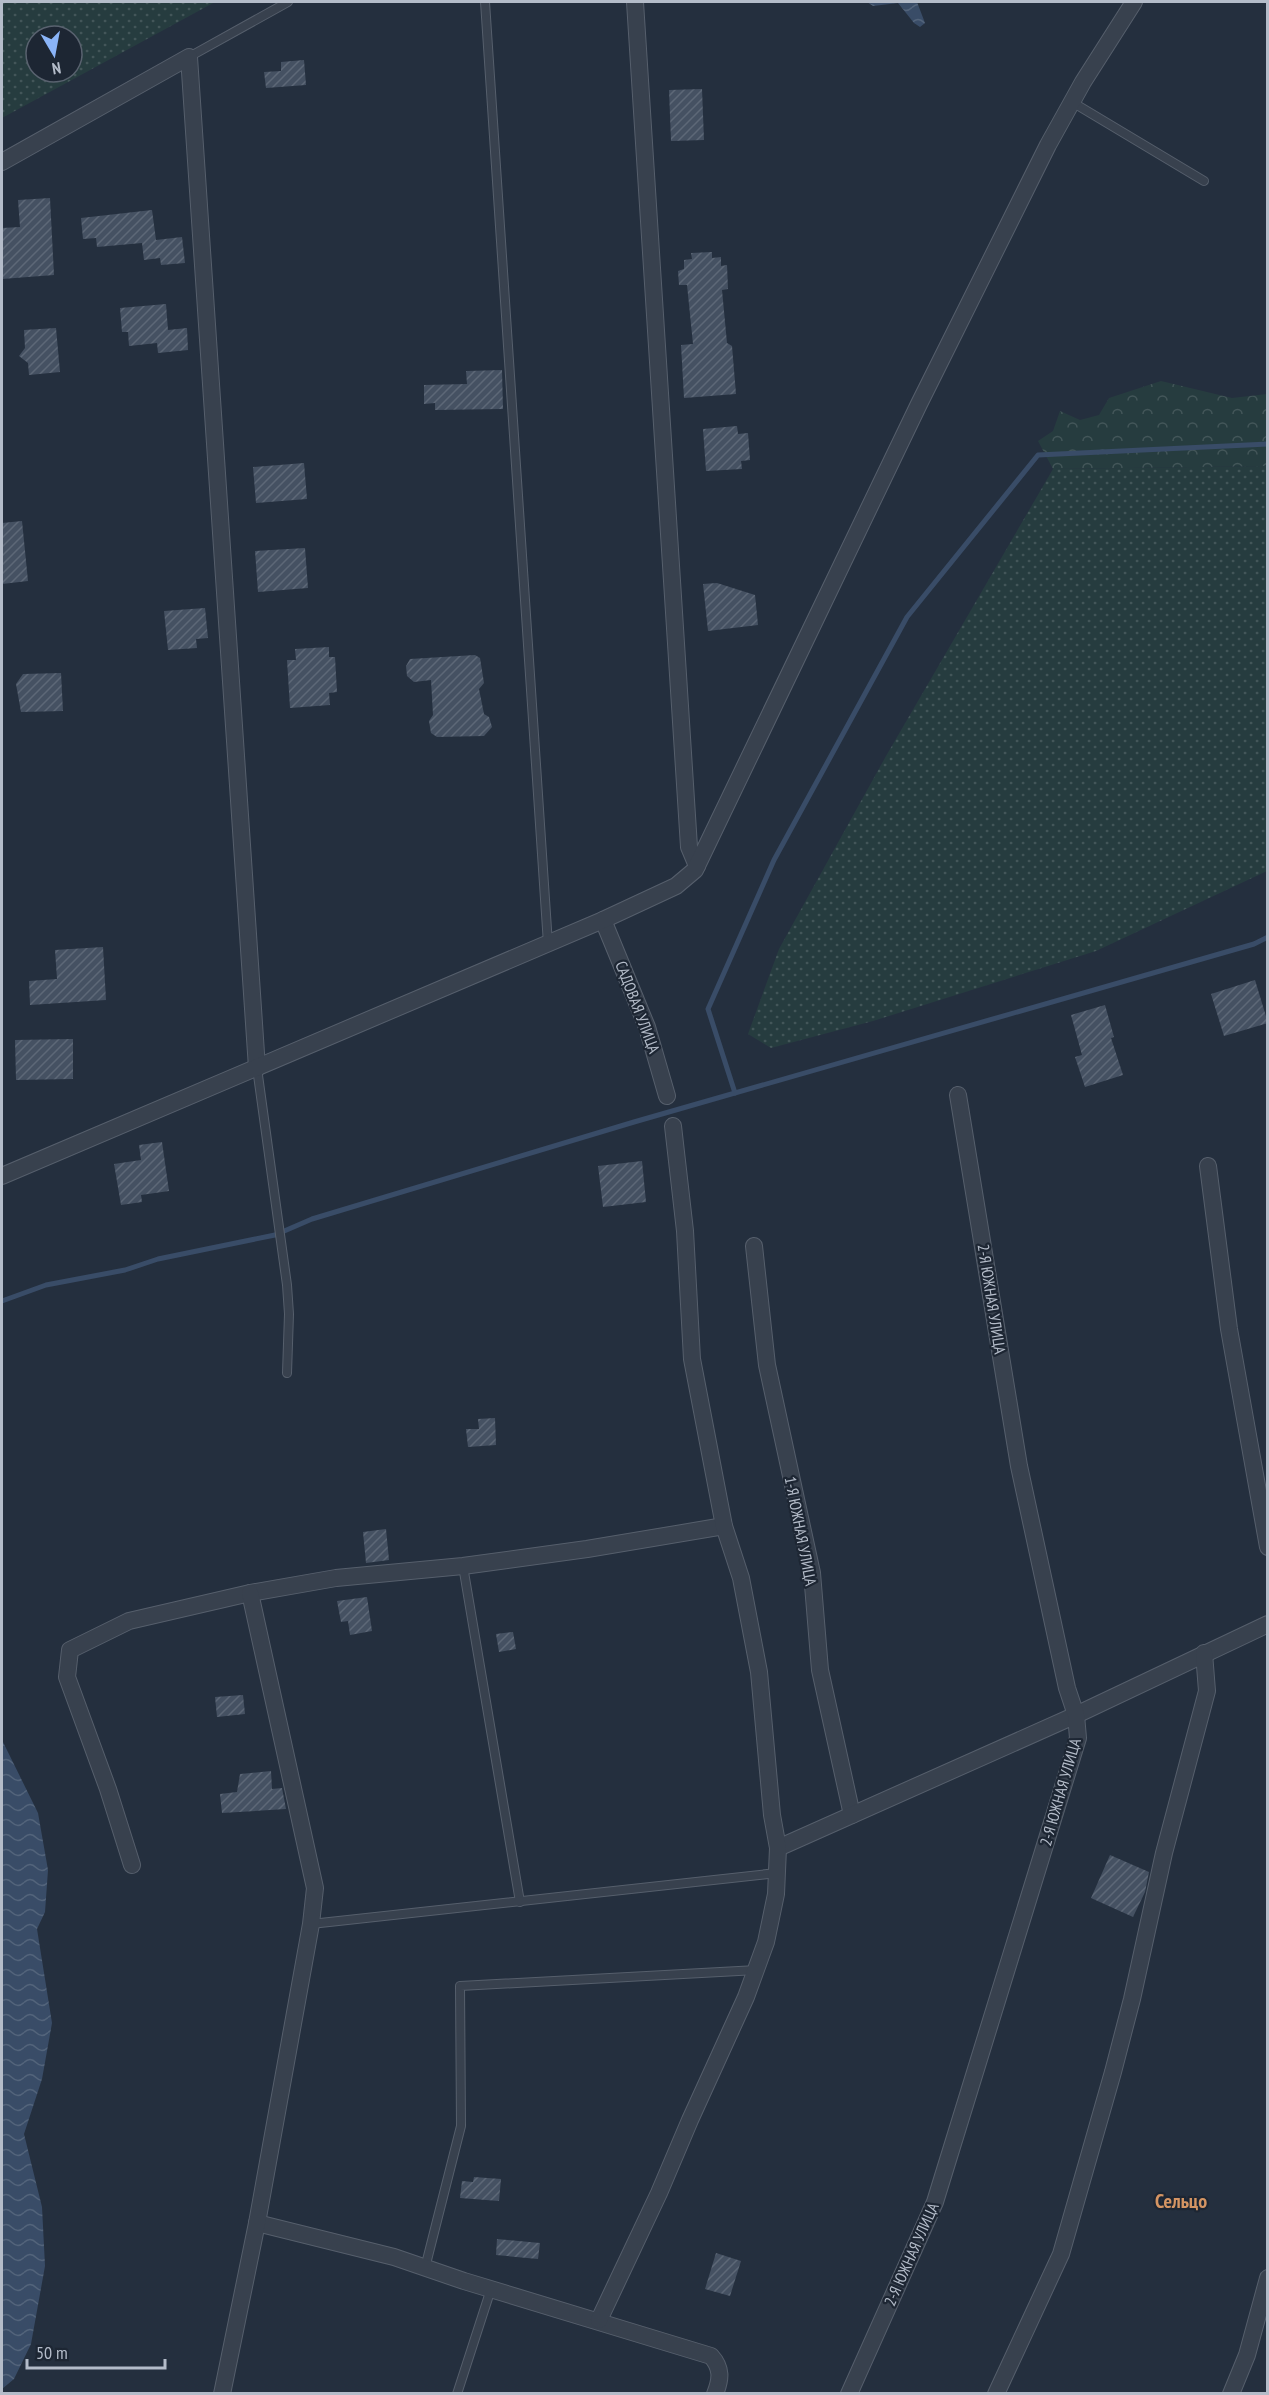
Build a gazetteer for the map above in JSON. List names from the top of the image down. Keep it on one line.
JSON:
{"streets":{"street":["САДОВАЯ УЛИЦА","2-Я ЮЖНАЯ УЛИЦА","1-Я ЮЖНАЯ УЛИЦА"]},"districts":["Сельцо"],"scale_bar":"50 m","north":"bottom"}
